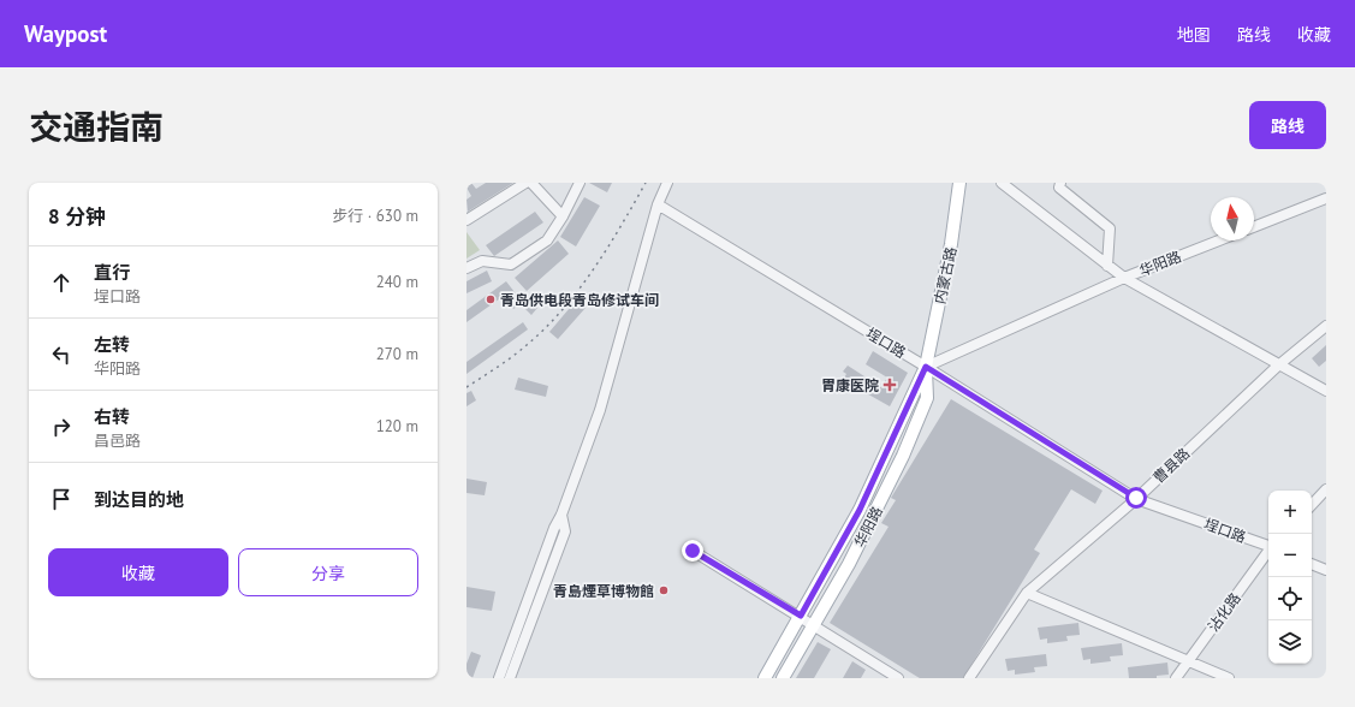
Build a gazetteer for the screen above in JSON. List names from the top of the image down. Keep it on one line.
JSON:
{"streets":{"main road":["华阳路","内蒙古路"],"street":["埕口路","曹县路","沾化路"]},"crossings":[["华阳路","内蒙古路"],["华阳路","埕口路"],["内蒙古路","埕口路"],["埕口路","曹县路"]],"places":{"other":["青岛供电段青岛修试车间","青島煙草博物館"],"health":["胃康医院"]},"north":"top","page":{"header":"Waypost","nav":["地图","路线","收藏"],"title":"交通指南","buttons":["路线",["收藏","分享"]],"heading":["8 分钟","步行 · 630 m"],"list":[["直行","埕口路","240 m"],["左转","华阳路","270 m"],["右转","昌邑路","120 m"],"到达目的地"],"map_buttons":["+","−"]}}
